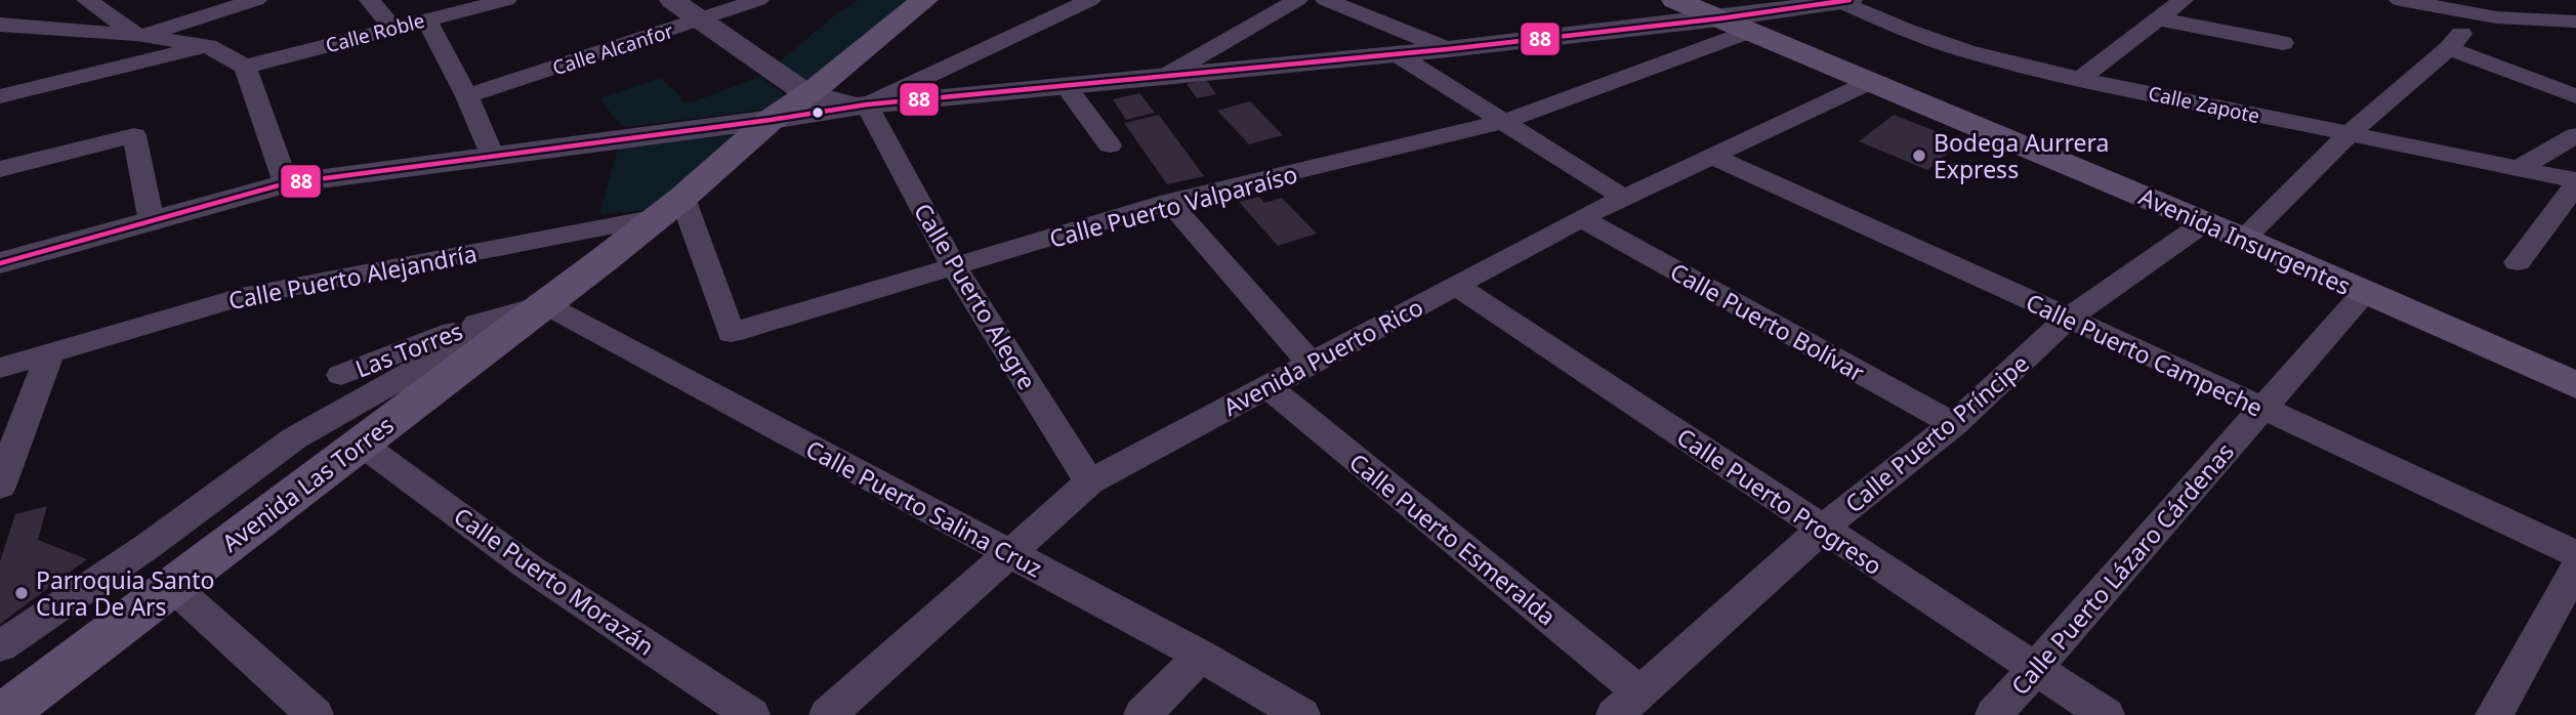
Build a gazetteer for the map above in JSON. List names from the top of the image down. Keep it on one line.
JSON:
{"streets":{"main road":["Avenida Insurgentes","Avenida Las Torres"],"street":["Calle Roble","Calle Alcanfor","Calle Zapote","Calle Puerto Valparaíso","Calle Puerto Alejandría","Calle Puerto Alegre","Calle Puerto Bolívar","Las Torres","Calle Puerto Campeche","Avenida Puerto Rico","Calle Puerto Príncipe","Calle Puerto Progreso","Calle Puerto Salina Cruz","Calle Puerto Esmeralda","Calle Puerto Lázaro Cárdenas","Calle Puerto Morazán"]},"crossings":[["Calle Puerto Valparaíso","Avenida Insurgentes"],["Calle Puerto Valparaíso","Calle Puerto Alejandría"],["Calle Puerto Valparaíso","Calle Puerto Alegre"],["Calle Puerto Valparaíso","Avenida Las Torres"],["Avenida Insurgentes","Avenida Puerto Rico"],["Avenida Insurgentes","Calle Puerto Príncipe"],["Avenida Insurgentes","Calle Puerto Lázaro Cárdenas"],["Calle Puerto Alejandría","Avenida Las Torres"],["Calle Puerto Alegre","Avenida Puerto Rico"],["Calle Puerto Bolívar","Avenida Puerto Rico"],["Calle Puerto Bolívar","Calle Puerto Príncipe"],["Las Torres","Avenida Las Torres"],["Calle Puerto Campeche","Avenida Puerto Rico"],["Calle Puerto Campeche","Calle Puerto Príncipe"],["Calle Puerto Campeche","Calle Puerto Lázaro Cárdenas"],["Avenida Puerto Rico","Calle Puerto Progreso"],["Avenida Puerto Rico","Calle Puerto Salina Cruz"],["Avenida Puerto Rico","Calle Puerto Esmeralda"],["Calle Puerto Príncipe","Calle Puerto Progreso"],["Calle Puerto Príncipe","Calle Puerto Esmeralda"],["Avenida Las Torres","Calle Puerto Salina Cruz"],["Avenida Las Torres","Calle Puerto Morazán"],["Calle Puerto Progreso","Calle Puerto Lázaro Cárdenas"]],"places":["Bodega Aurrera Express","Parroquia Santo Cura De Ars"],"lines":["transit line 88"]}
